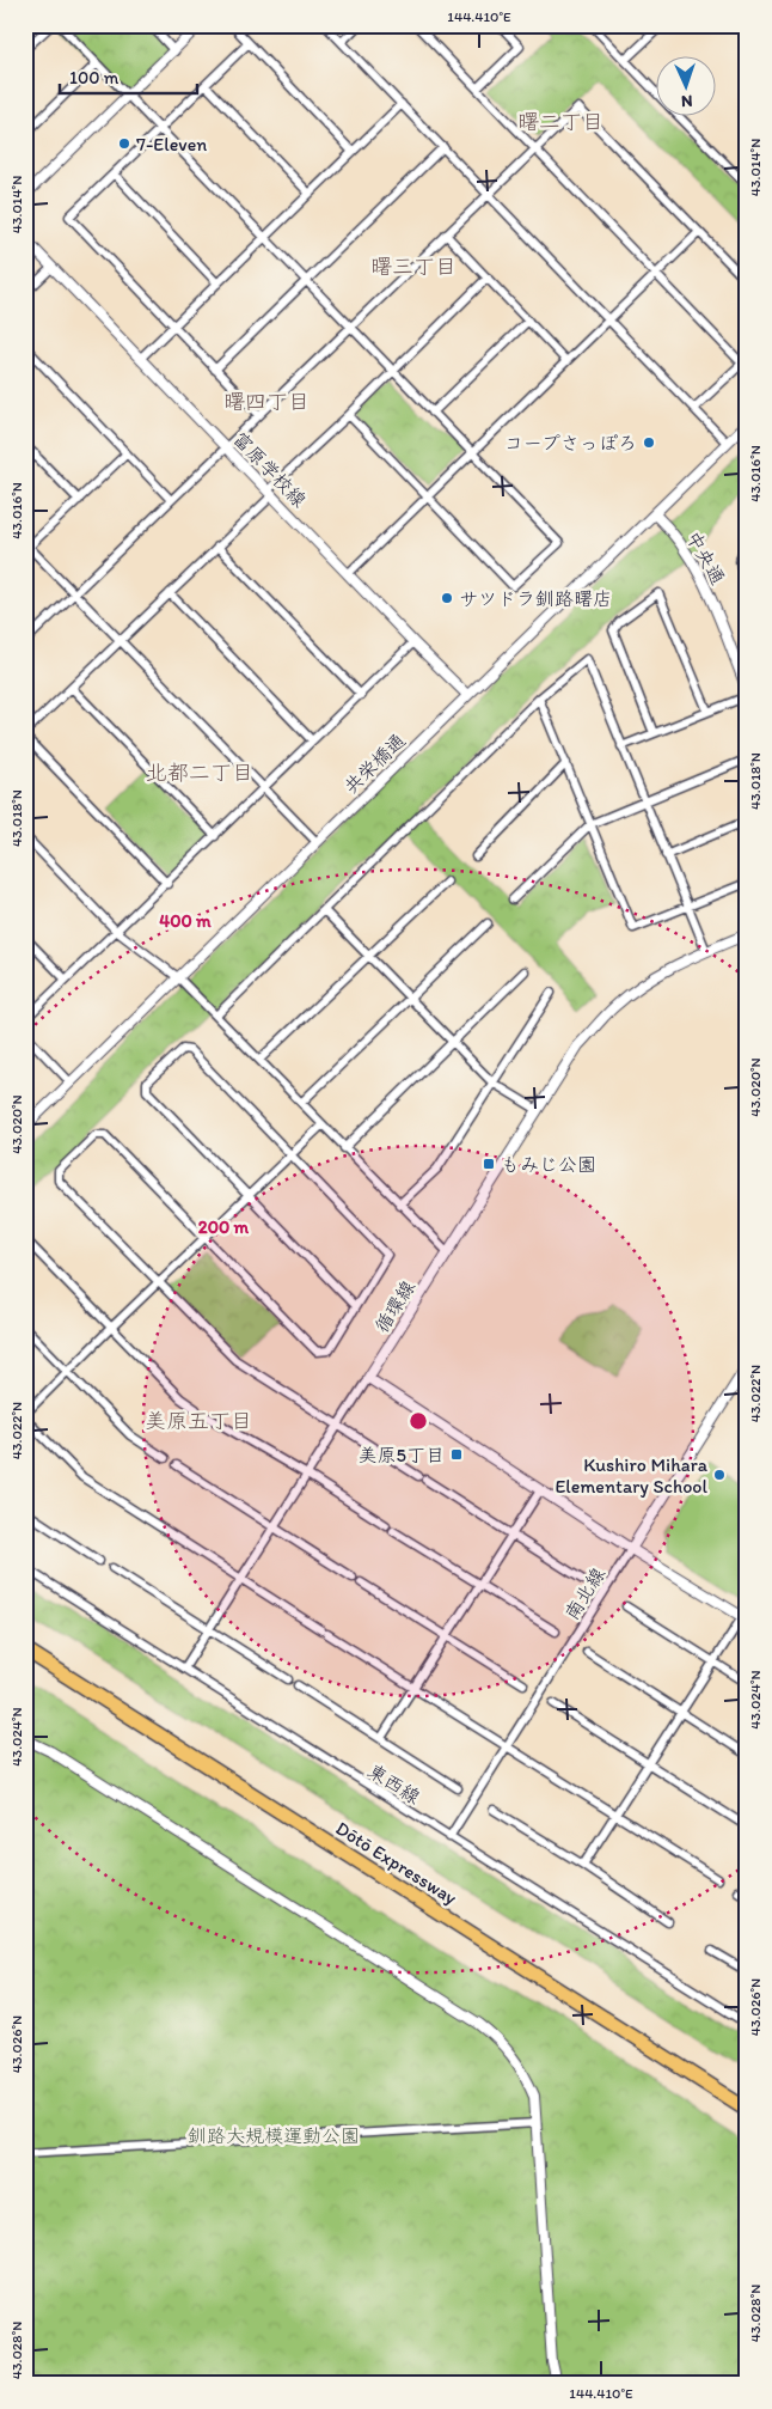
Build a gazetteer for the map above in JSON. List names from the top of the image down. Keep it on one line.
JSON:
{"streets":{"highway":["Dōtō Expressway"],"street":["富原学校線","中央通","共栄橋通","循環線","南北線","東西線"]},"crossings":[["富原学校線","共栄橋通"],["中央通","共栄橋通"],["南北線","東西線"]],"districts":["曙二丁目","曙三丁目","曙四丁目","北都二丁目","美原五丁目"],"parks":["釧路大規模運動公園"],"places":{"other":["7-Eleven","コープさっぽろ","サツドラ釧路曙店","Kushiro Mihara Elementary School"],"transit":["もみじ公園","美原5丁目"]},"scale_bar":"100 m","north":"bottom","coordinates":["144.410°E","43.014°N","43.016°N","43.018°N","43.020°N","43.022°N","43.024°N","43.026°N","43.028°N"],"rings":["400 m","200 m"]}
